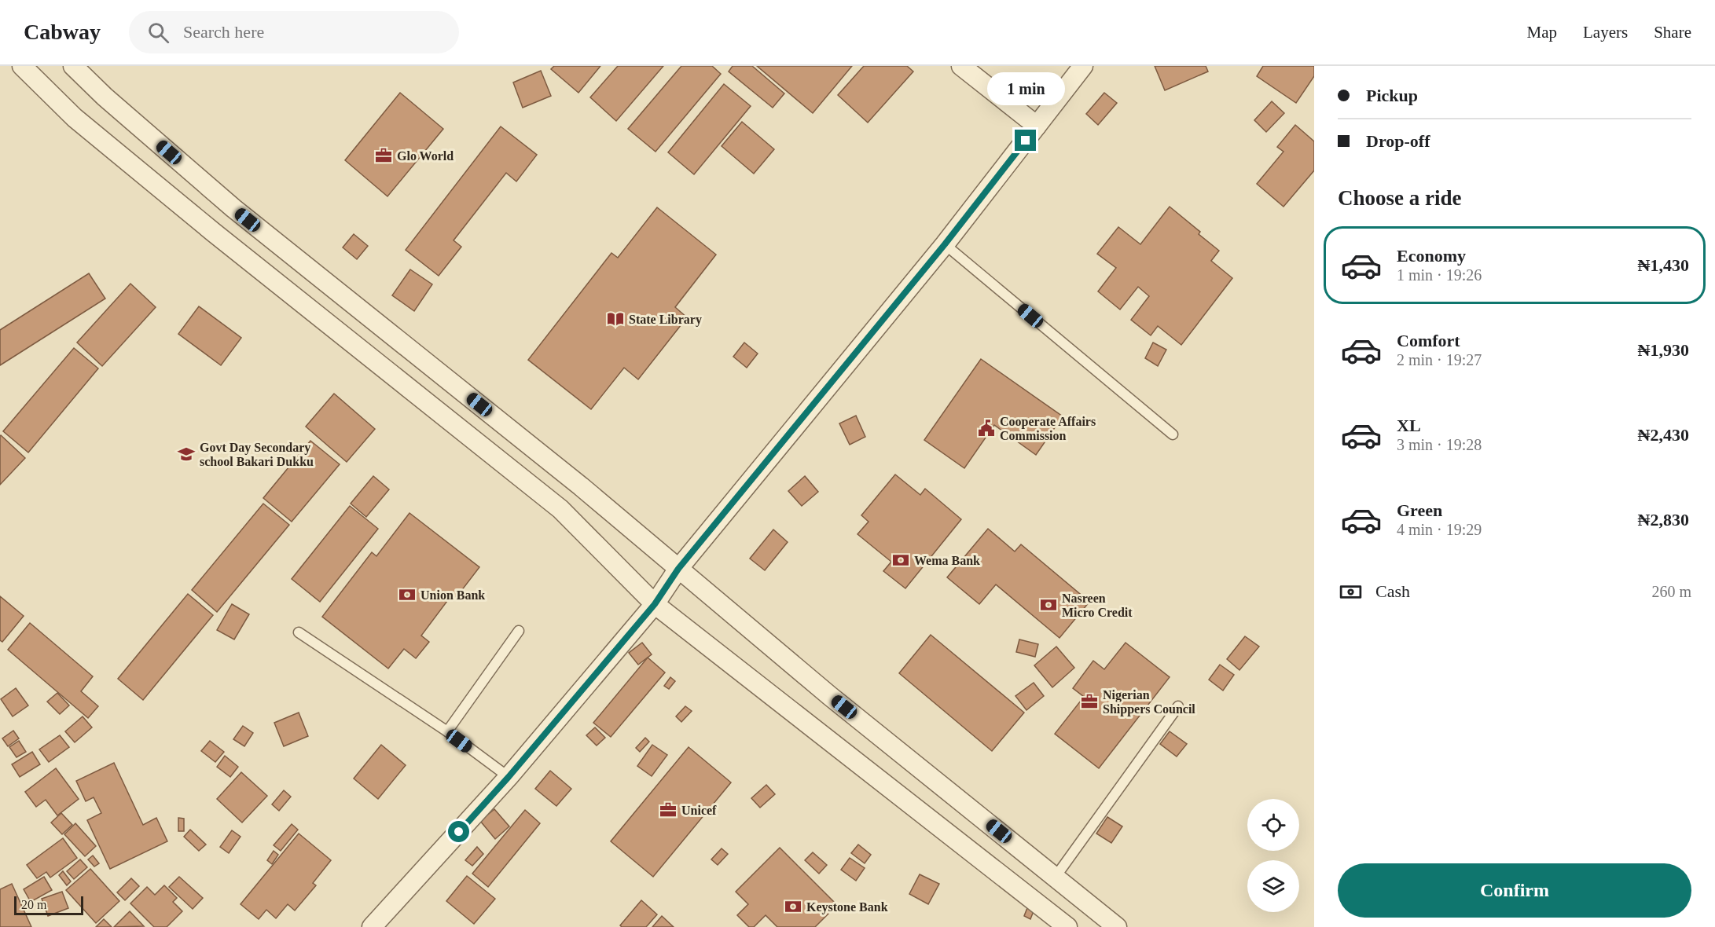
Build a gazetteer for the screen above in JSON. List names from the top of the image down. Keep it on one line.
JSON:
{"places":{"office":["Glo World","Nigerian Shippers Council","Unicef"],"library":["State Library"],"public building":["Cooperate Affairs Commission"],"school or university":["Govt Day Secondary school Bakari Dukku"],"bank":["Wema Bank","Union Bank","Nasreen Micro Credit","Keystone Bank"]},"scale_bar":"20 m","page":{"header":"Cabway","search":"Search here","nav":["Map","Layers","Share"],"banner":["Pickup","Drop-off"],"bubble":"1 min","heading":"Choose a ride","list":[{"name":"Economy","note":"1 min · 19:26","value":"₦1,430"},{"name":"Comfort","note":"2 min · 19:27","value":"₦1,930"},{"name":"XL","note":"3 min · 19:28","value":"₦2,430"},{"name":"Green","note":"4 min · 19:29","value":"₦2,830"}],"pay":["Cash","260 m"],"buttons":"Confirm","scale":"20 m"}}
